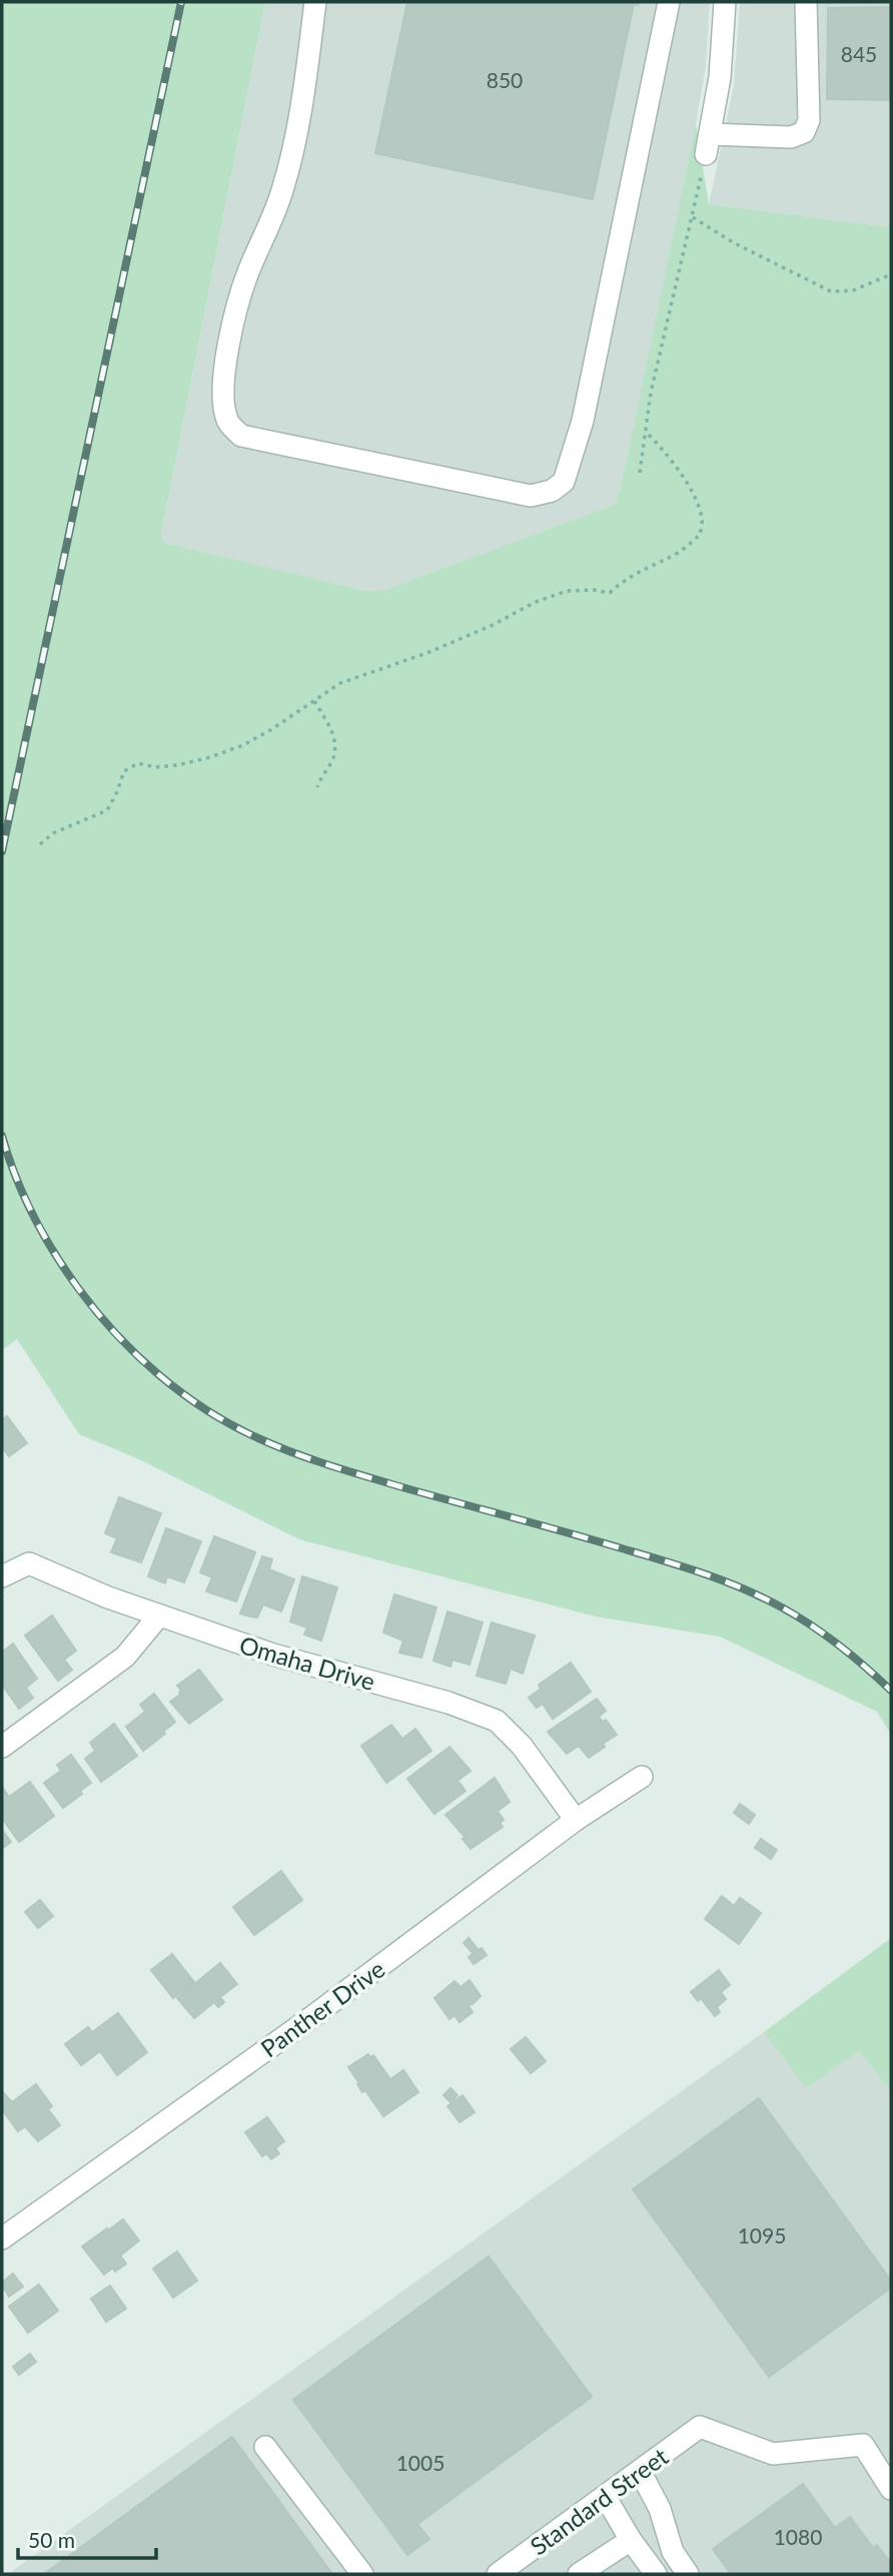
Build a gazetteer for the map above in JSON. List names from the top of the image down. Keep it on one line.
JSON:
{"streets":{"street":["Omaha Drive","Panther Drive","Standard Street"]},"crossings":[["Omaha Drive","Panther Drive"]],"house_numbers":["845","850","1095","1005","1080"],"scale_bar":"50 m"}
